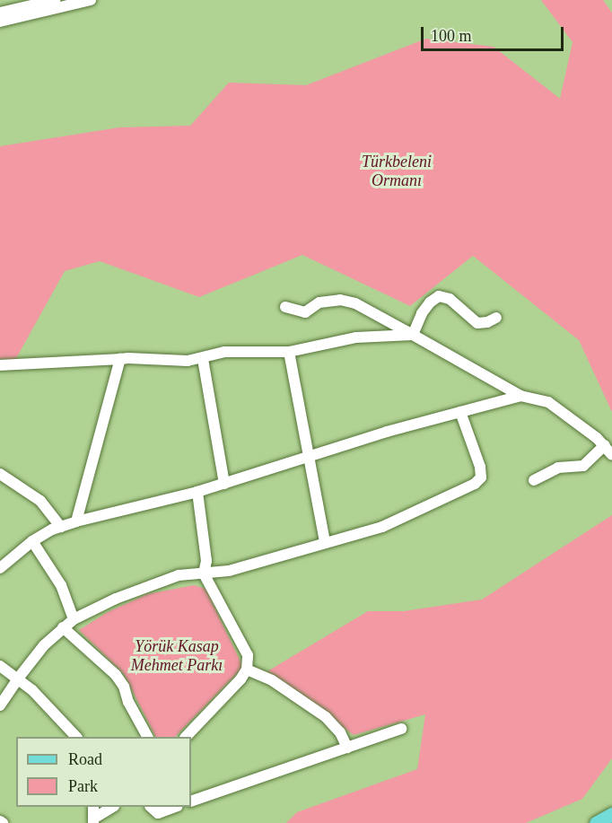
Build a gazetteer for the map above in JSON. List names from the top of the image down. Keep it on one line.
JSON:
{"parks":["Türkbeleni Ormanı","Yörük Kasap Mehmet Parkı"],"legend":["Road","Park"],"scale_bar":"100 m"}
